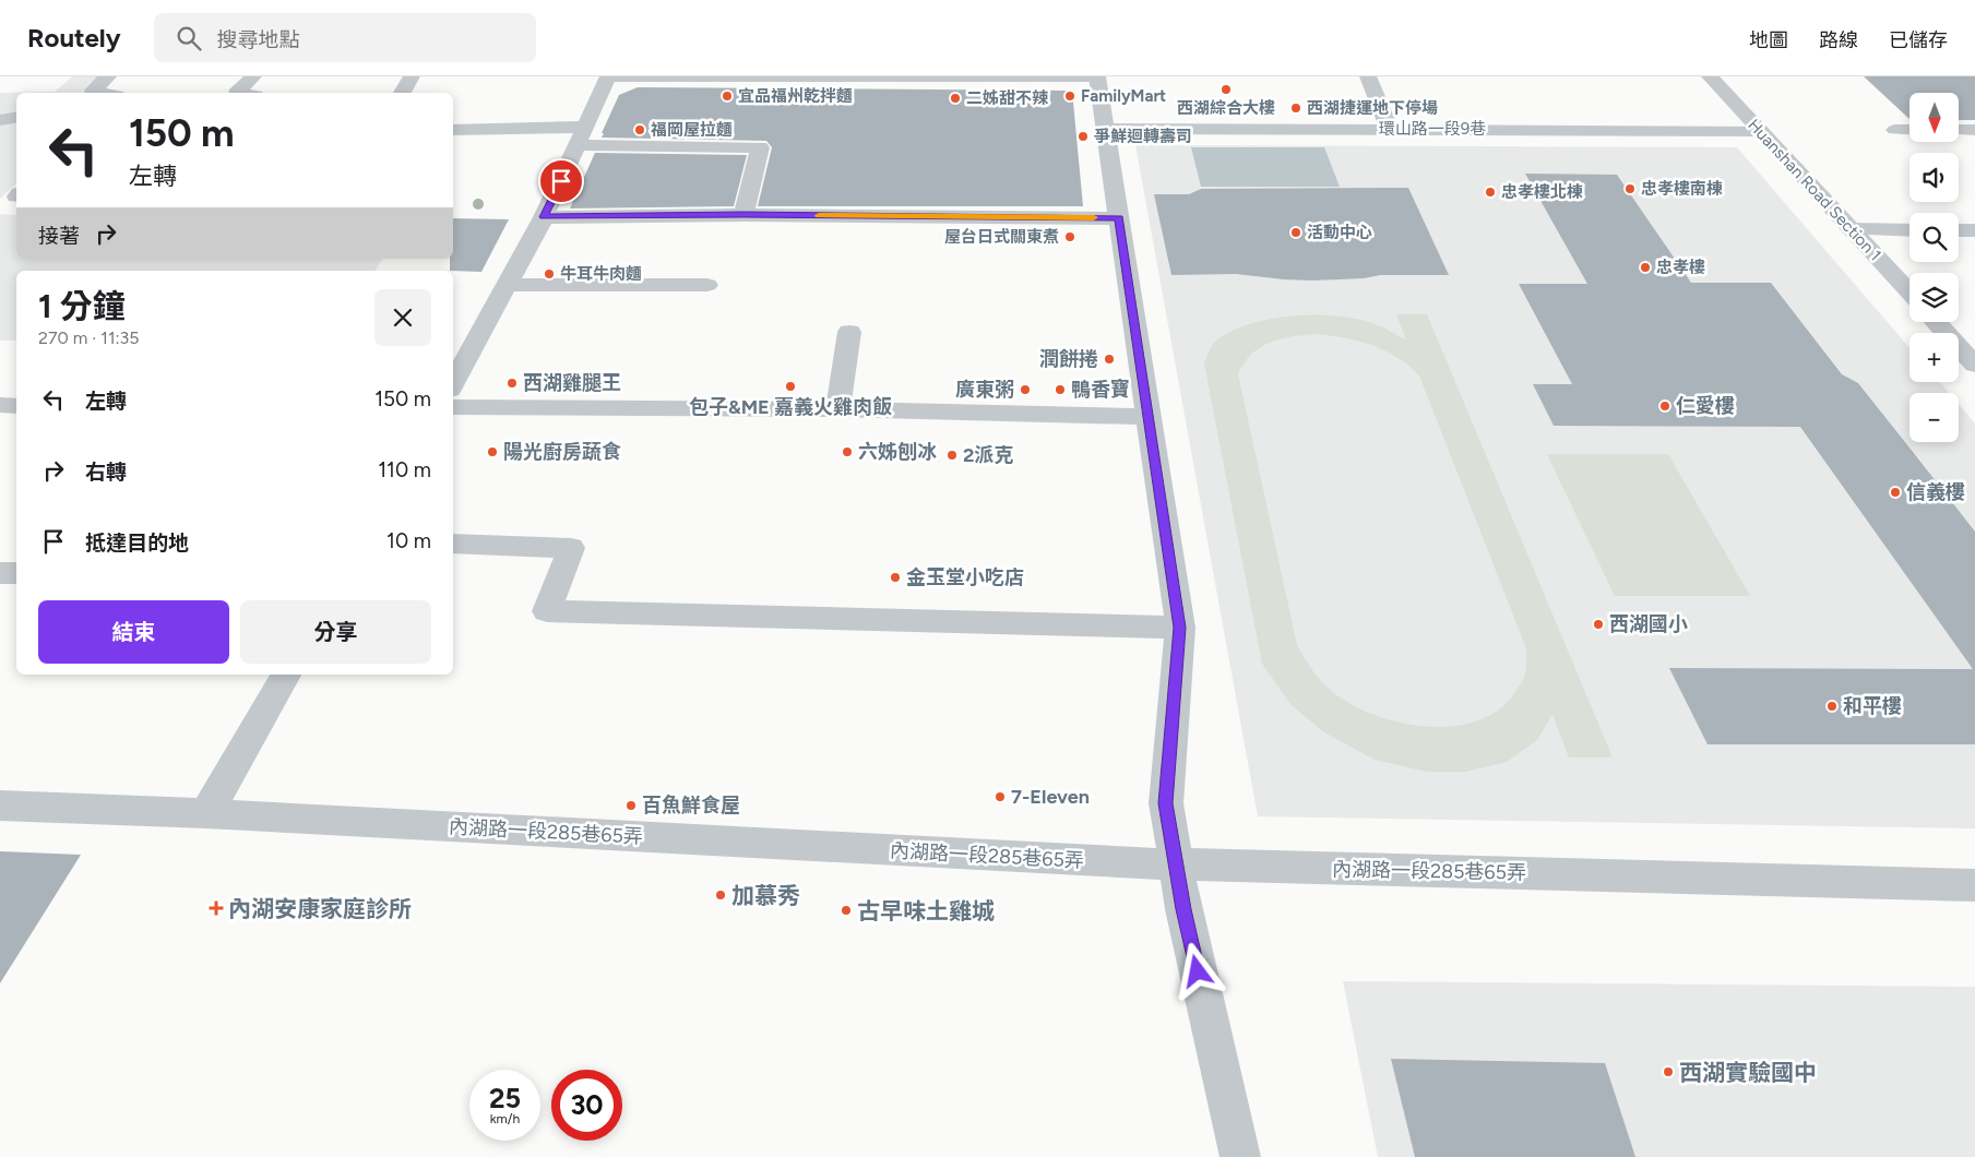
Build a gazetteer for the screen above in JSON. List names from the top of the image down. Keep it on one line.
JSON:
{"streets":{"street":["環山路一段9巷","Huanshan Road Section 1","內湖路一段285巷65弄"]},"crossings":[["環山路一段9巷","Huanshan Road Section 1"]],"places":{"other":["西湖綜合大樓","宜品福州乾拌麵","FamilyMart","二姊甜不辣","西湖捷運地下停場","福岡屋拉麵","爭鮮迴轉壽司","忠孝樓南棟","忠孝樓北棟","活動中心","屋台日式關東煮","忠孝樓","牛耳牛肉麵","潤餅捲","西湖雞腿王","包子&ME 嘉義火雞肉飯","廣東粥","鴨香寶","仁愛樓","陽光廚房蔬食","六姊刨冰","2派克","信義樓","金玉堂小吃店","西湖國小","和平樓","7-Eleven","百魚鮮食屋","加慕秀","古早味土雞城","西湖實驗國中"],"health":["內湖安康家庭診所"]},"north":"bottom","page":{"header":"Routely","search":"搜尋地點","nav":["地圖","路線","已儲存"],"map_buttons":["+","−"],"turn":["150 m","左轉"],"then":"接著","heading":["1 分鐘","270 m · 11:35"],"list":[{"name":"左轉","value":"150 m"},{"name":"右轉","value":"110 m"},{"name":"抵達目的地","value":"10 m"}],"buttons":["結束","分享"],"speed":"25 km/h","limit":"30"}}
